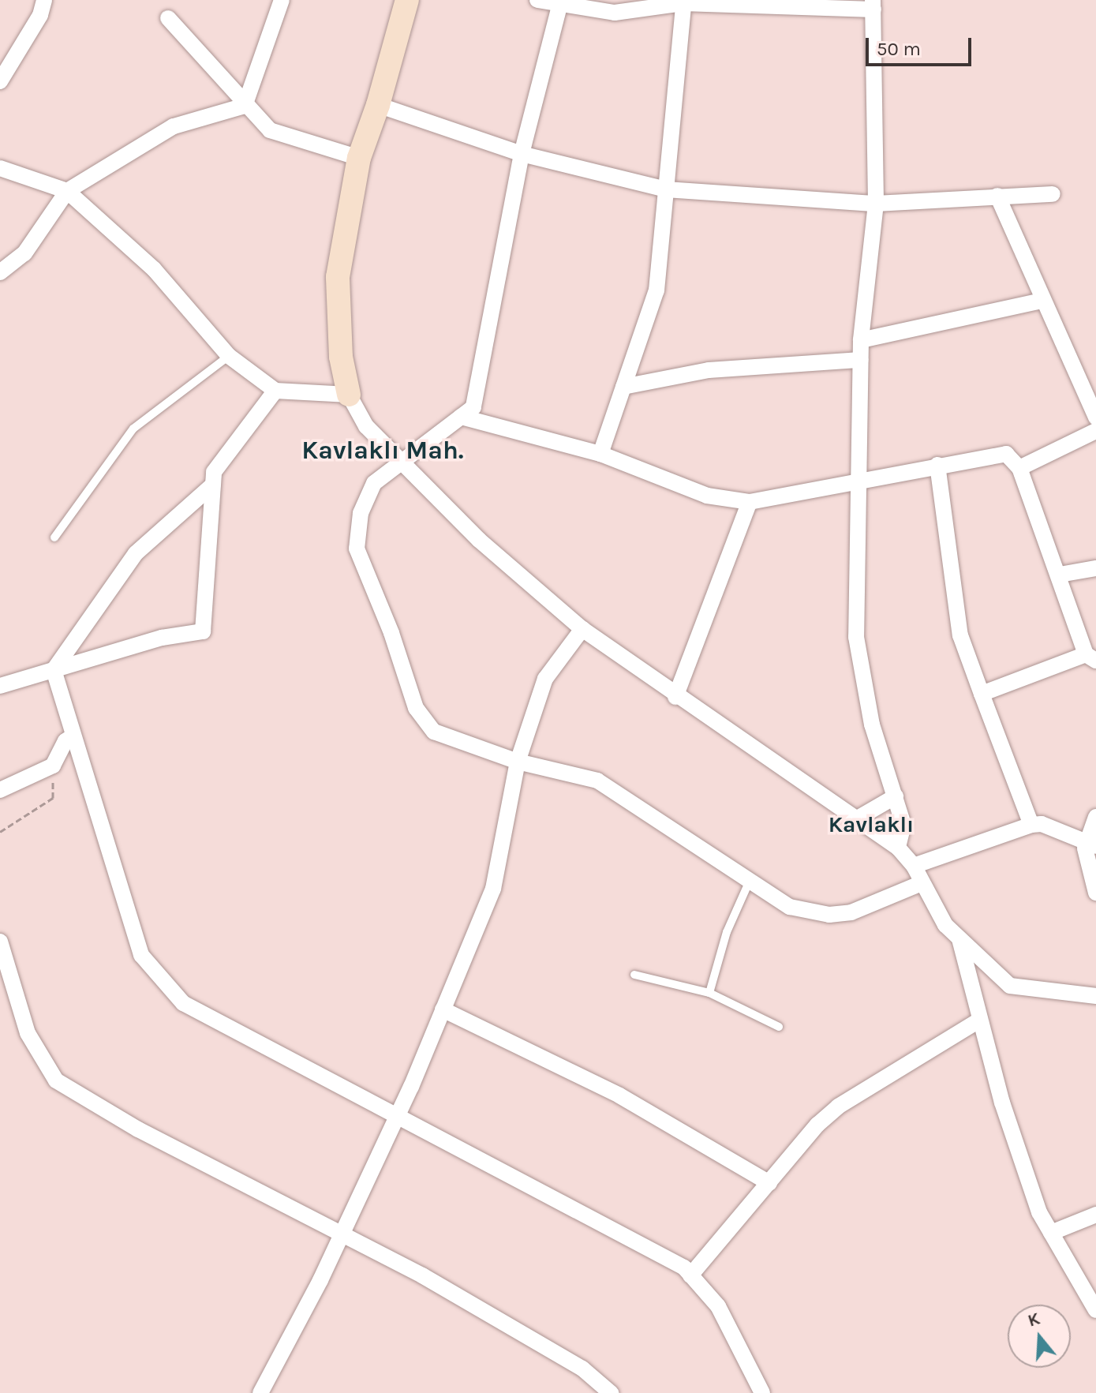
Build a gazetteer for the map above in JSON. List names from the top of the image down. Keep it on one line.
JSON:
{"districts":["Kavlaklı Mah.","Kavlaklı"],"scale_bar":"50 m","north":"top"}
